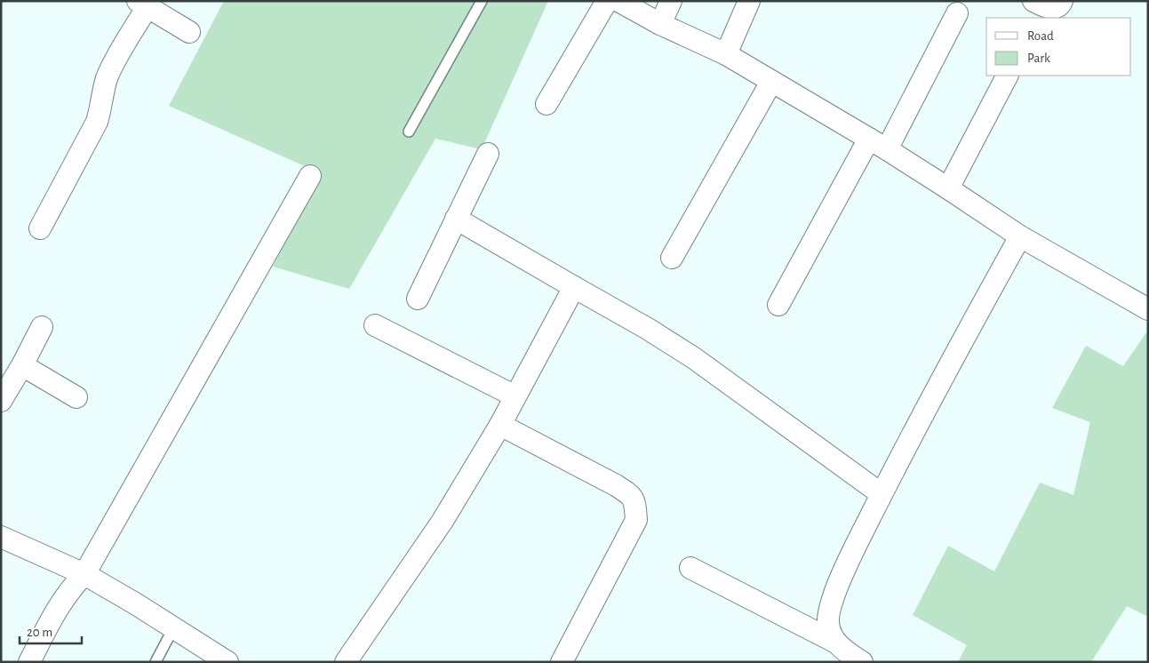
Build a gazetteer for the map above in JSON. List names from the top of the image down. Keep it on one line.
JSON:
{"legend":["Road","Park"],"scale_bar":"20 m"}
